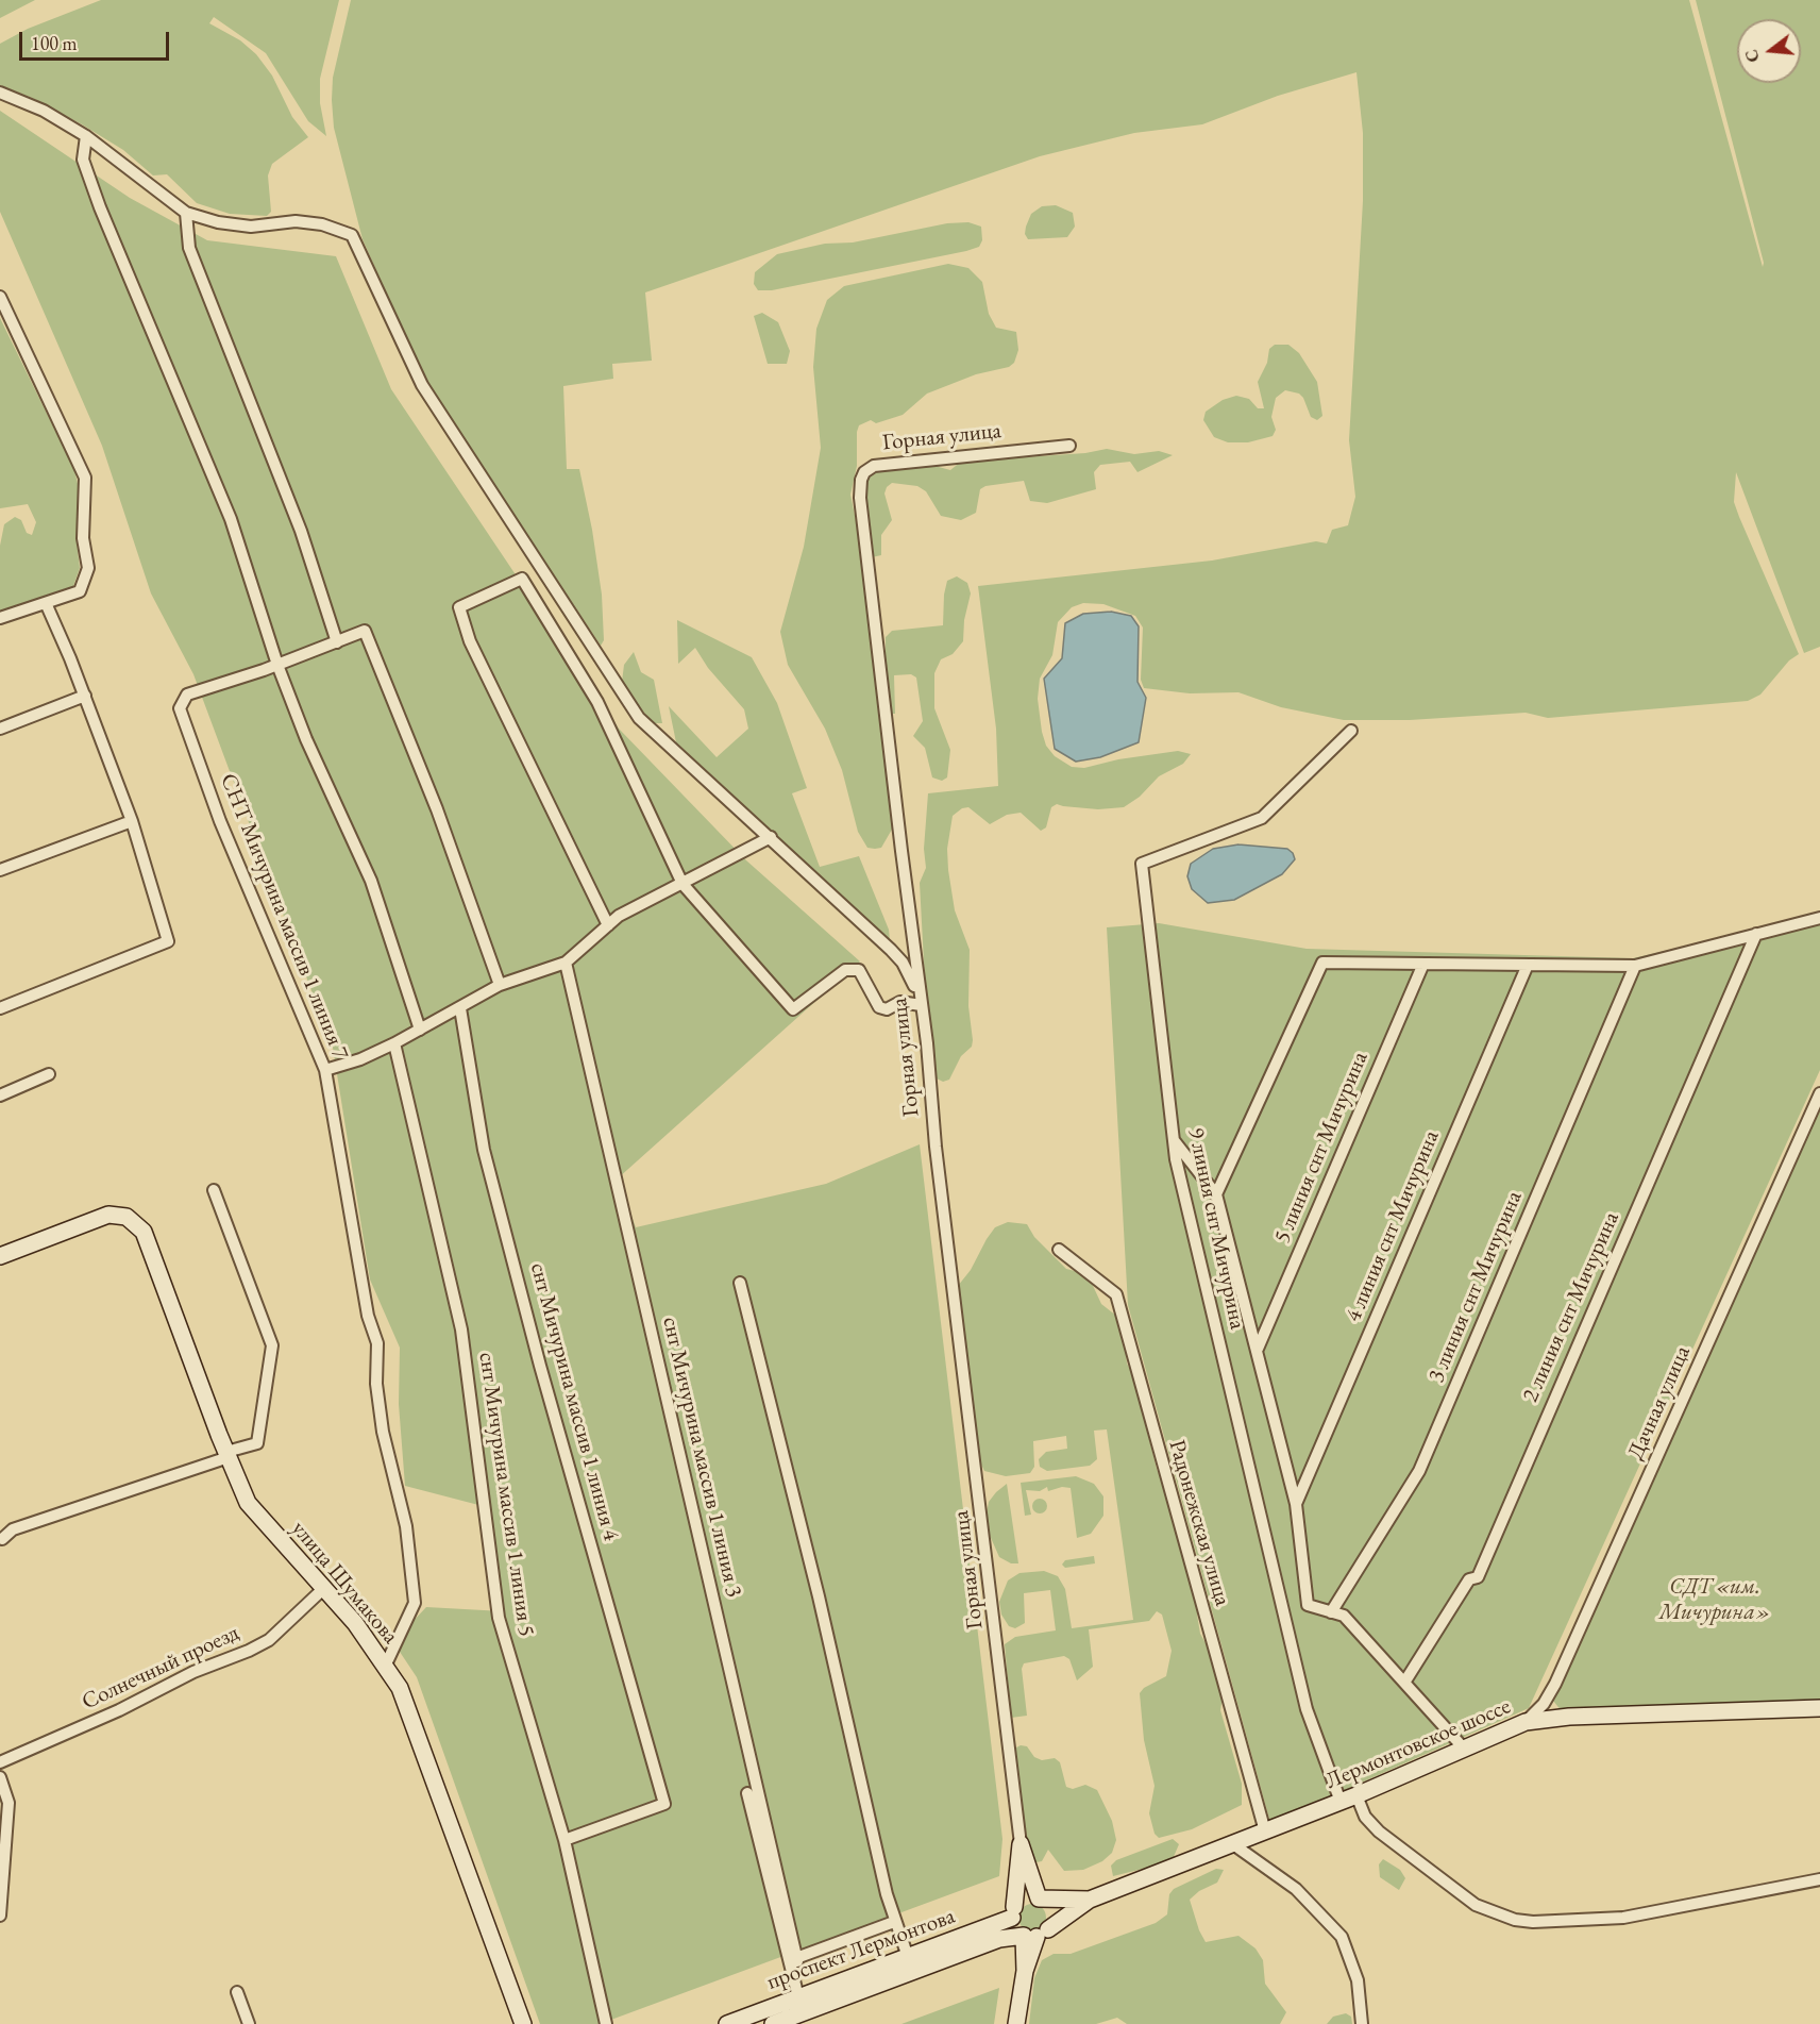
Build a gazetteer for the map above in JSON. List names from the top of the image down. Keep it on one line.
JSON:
{"streets":{"street":["Горная улица","СНТ Мичурина массив 1 линия 7","5 линия снт Мичурина","4 линия снт Мичурина","9 линия снт Мичурина","3 линия снт Мичурина","2 линия снт Мичурина","снт Мичурина массив 1 линия 4","Дачная улица","снт Мичурина массив 1 линия 3","снт Мичурина массив 1 линия 5","Радонежская улица","улица Шумакова","Солнечный проезд","Лермонтовское шоссе","проспект Лермонтова"]},"crossings":[["СНТ Мичурина массив 1 линия 7","улица Шумакова"],["9 линия снт Мичурина","Лермонтовское шоссе"],["снт Мичурина массив 1 линия 4","снт Мичурина массив 1 линия 5"],["Дачная улица","Лермонтовское шоссе"],["Радонежская улица","Лермонтовское шоссе"],["улица Шумакова","Солнечный проезд"]],"parks":["СДТ «им. Мичурина»"],"scale_bar":"100 m","north":"left"}
